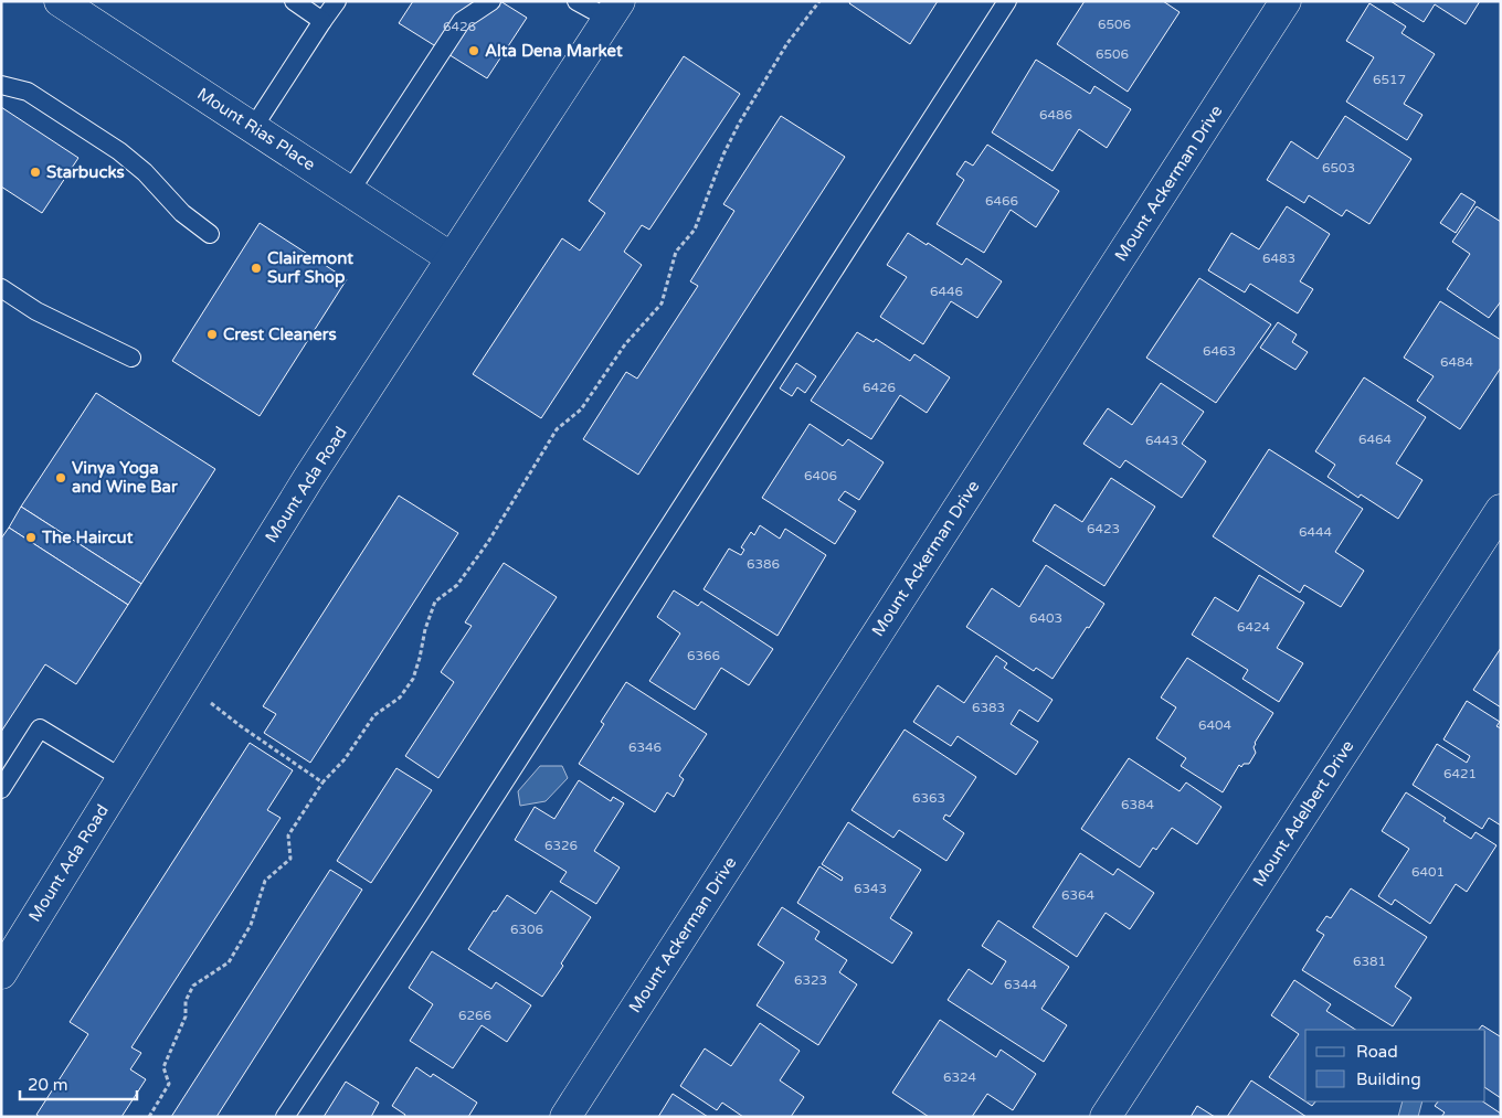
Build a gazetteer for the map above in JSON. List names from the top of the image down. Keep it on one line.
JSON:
{"streets":{"street":["Mount Rias Place","Mount Ackerman Drive","Mount Ada Road","Mount Adelbert Drive"]},"crossings":[["Mount Rias Place","Mount Ada Road"]],"places":["Alta Dena Market","Starbucks","Clairemont Surf Shop","Crest Cleaners","Vinya Yoga and Wine Bar","The Haircut"],"house_numbers":["6506","6426","6506","6517","6486","6503","6466","6483","6446","6463","6484","6426","6464","6443","6406","6423","6444","6386","6403","6424","6366","6383","6404","6346","6421","6363","6384","6326","6401","6343","6364","6306","6381","6323","6344","6266","6324"],"legend":["Road","Building"],"scale_bar":"20 m"}
